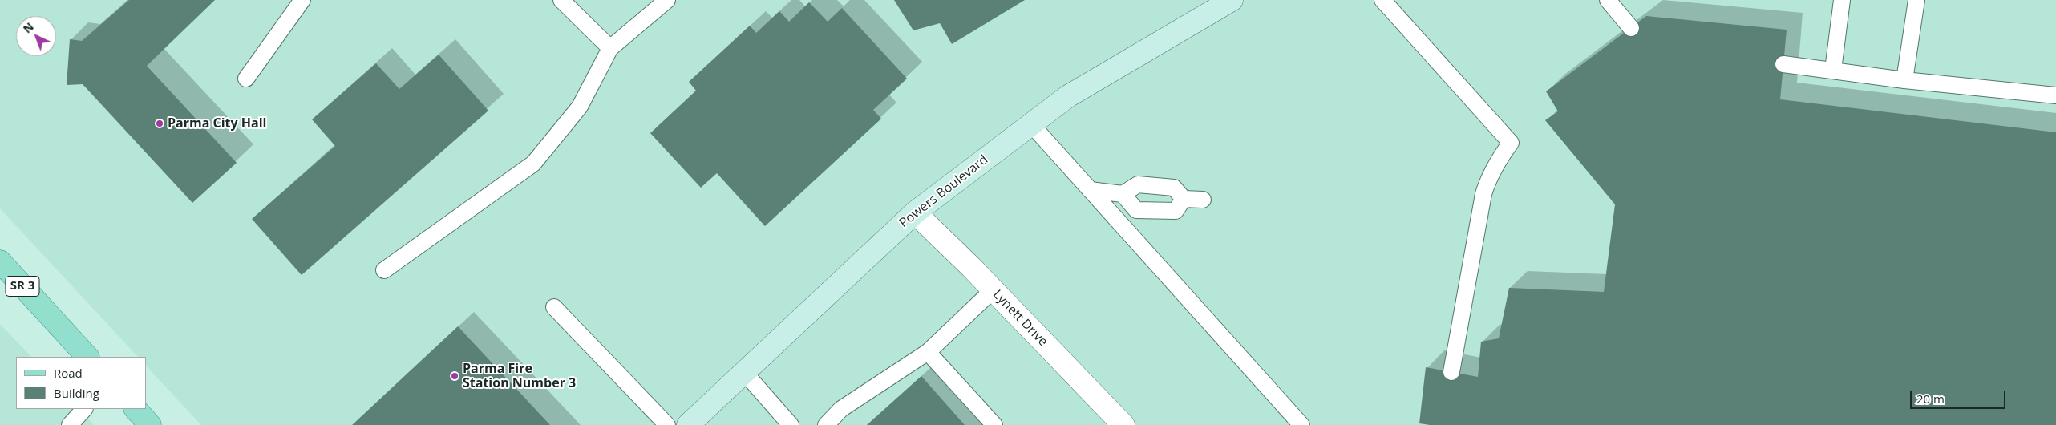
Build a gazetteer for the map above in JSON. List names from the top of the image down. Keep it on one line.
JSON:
{"streets":{"main road":["SR 3"],"street":["Powers Boulevard","Lynett Drive"]},"crossings":[["Powers Boulevard","Lynett Drive"]],"places":["Parma City Hall","Parma Fire Station Number 3"],"legend":["Road","Building"],"scale_bar":"20 m","north":"top left"}
